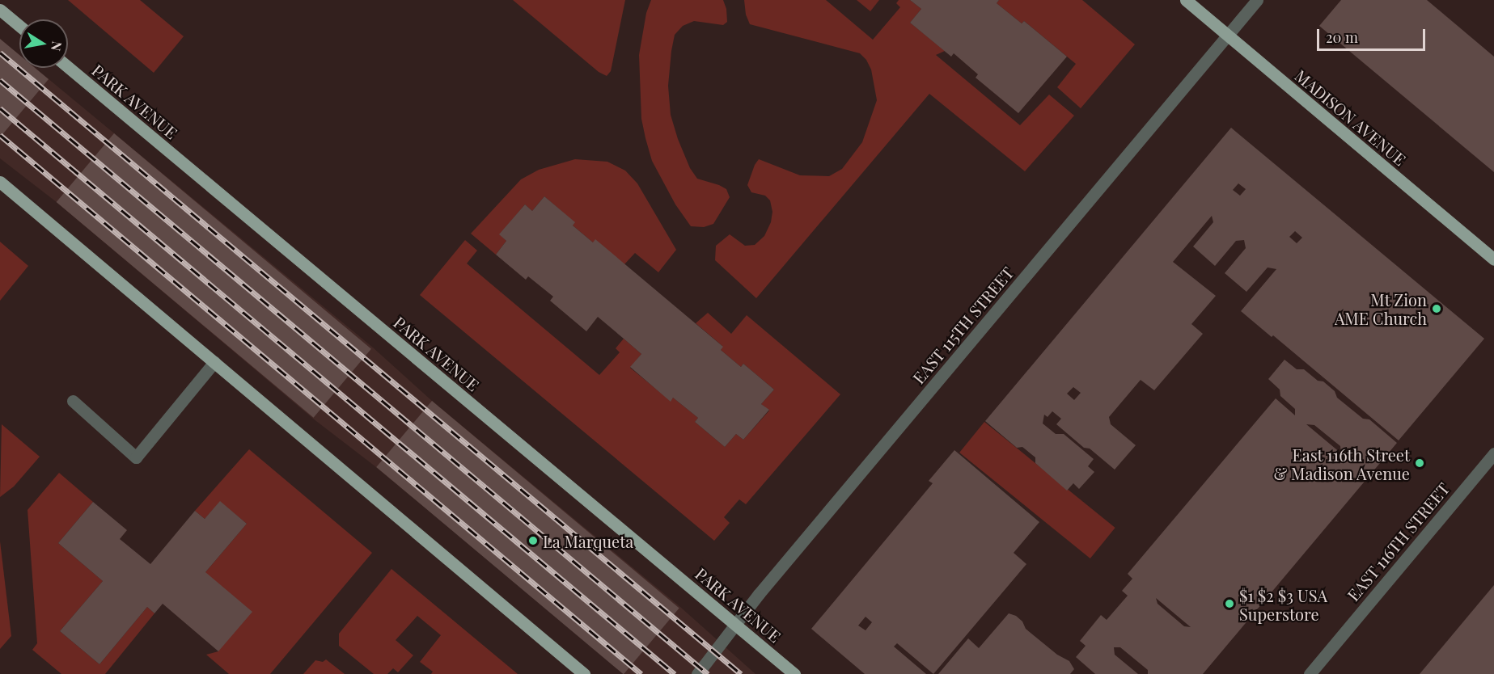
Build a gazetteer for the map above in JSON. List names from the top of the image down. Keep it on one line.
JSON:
{"streets":{"main road":["PARK AVENUE","MADISON AVENUE"],"street":["EAST 115TH STREET","EAST 116TH STREET"]},"crossings":[["PARK AVENUE","EAST 115TH STREET"],["MADISON AVENUE","EAST 115TH STREET"]],"places":["Mt Zion AME Church","East 116th Street & Madison Avenue","La Marqueta","$1 $2 $3 USA Superstore"],"scale_bar":"20 m","north":"right"}
